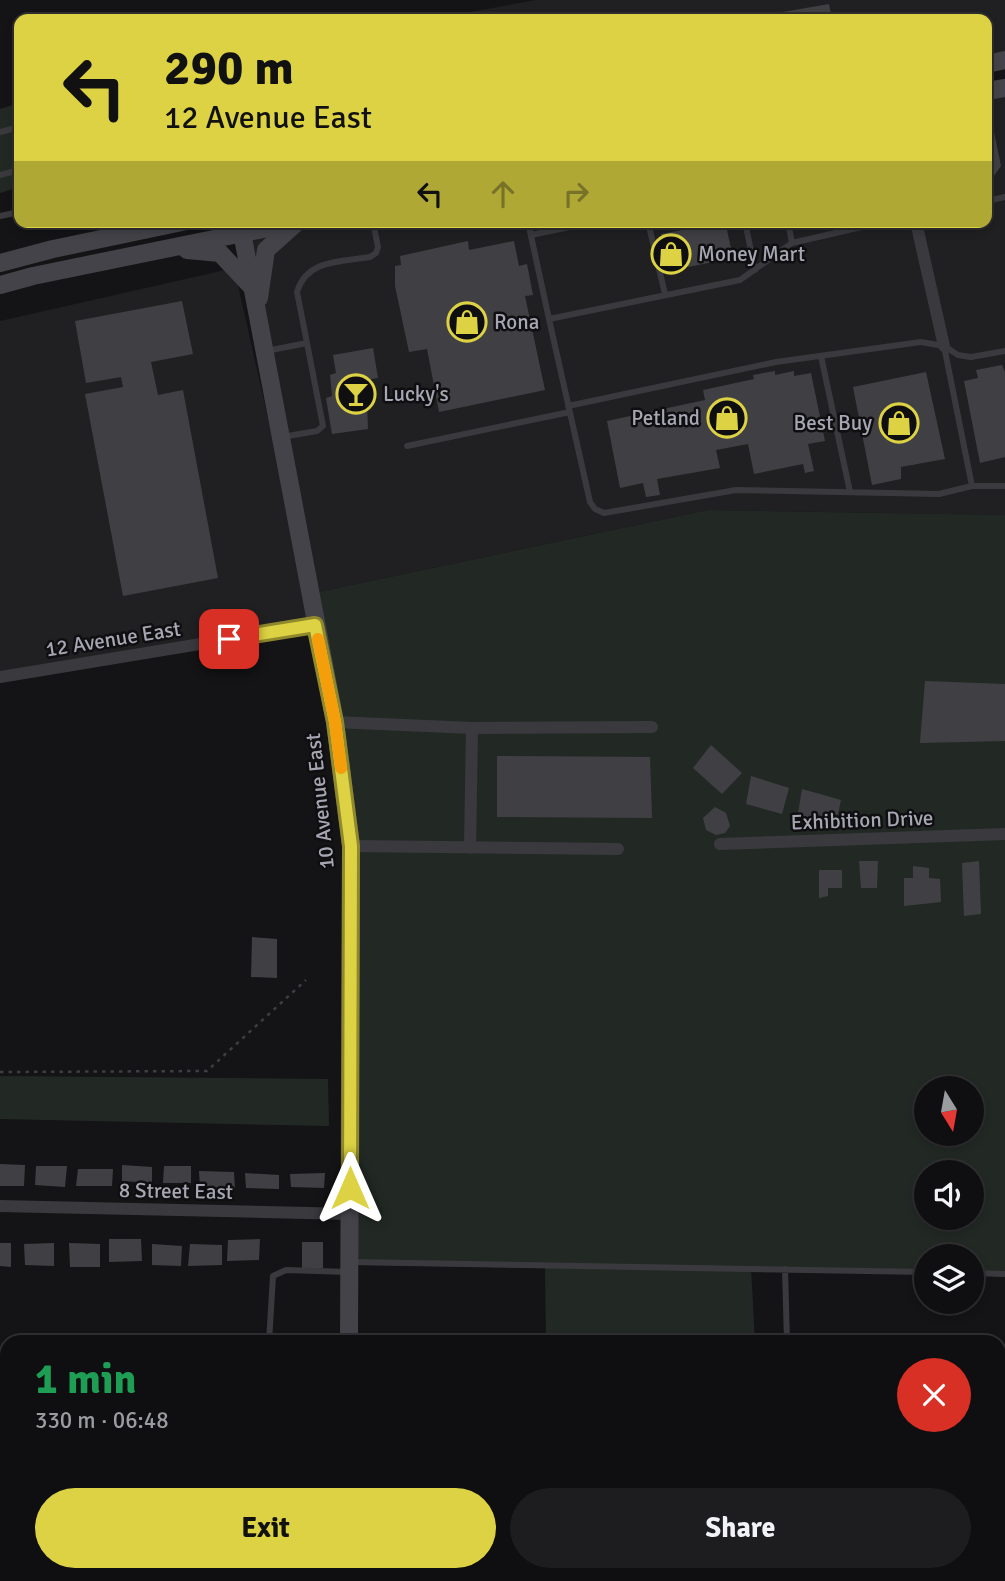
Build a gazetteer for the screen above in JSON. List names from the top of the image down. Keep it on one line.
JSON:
{"streets":{"street":["12 Avenue East","10 Avenue East","Exhibition Drive","8 Street East"]},"crossings":[["12 Avenue East","10 Avenue East"],["10 Avenue East","8 Street East"]],"places":{"shop":["Money Mart","Rona","Petland","Best Buy"],"bar":["Lucky's"]},"north":"bottom","page":{"turn":["290 m","12 Avenue East"],"heading":["1 min","330 m · 06:48"],"buttons":["Exit","Share"]}}
